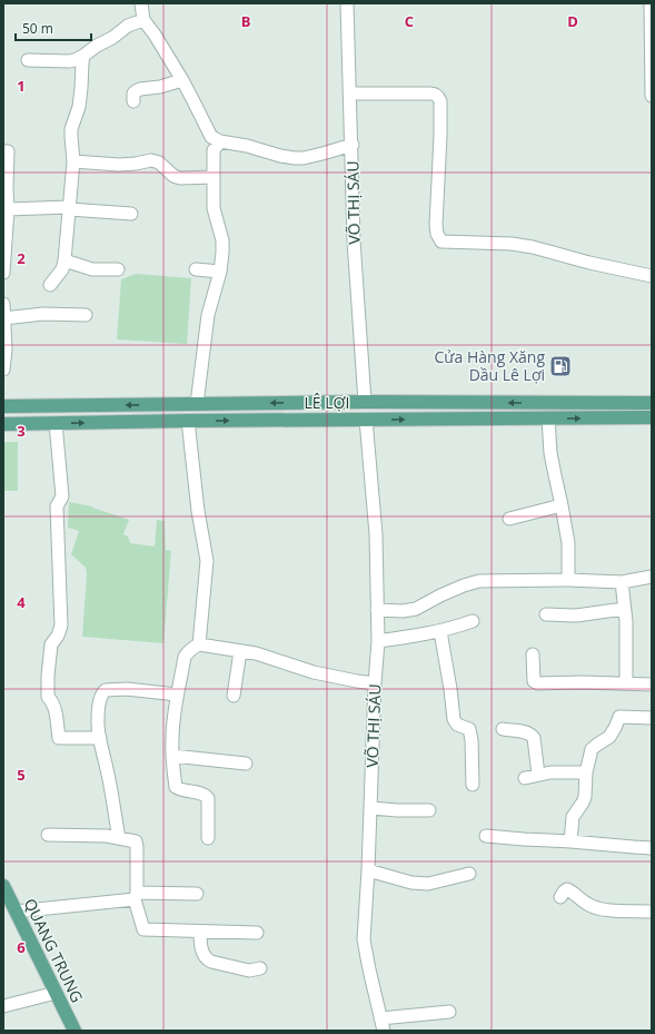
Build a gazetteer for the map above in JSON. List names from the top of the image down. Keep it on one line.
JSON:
{"streets":{"main road":["LÊ LỢI","QUANG TRUNG"],"street":["VÕ THỊ SÁU"]},"crossings":[["VÕ THỊ SÁU","LÊ LỢI"]],"places":{"fuel station":["Cửa Hàng Xăng Dầu Lê Lợi"]},"scale_bar":"50 m","grid":{"columns":["B","C","D"],"rows":["1","2","3","4","5","6"]}}
